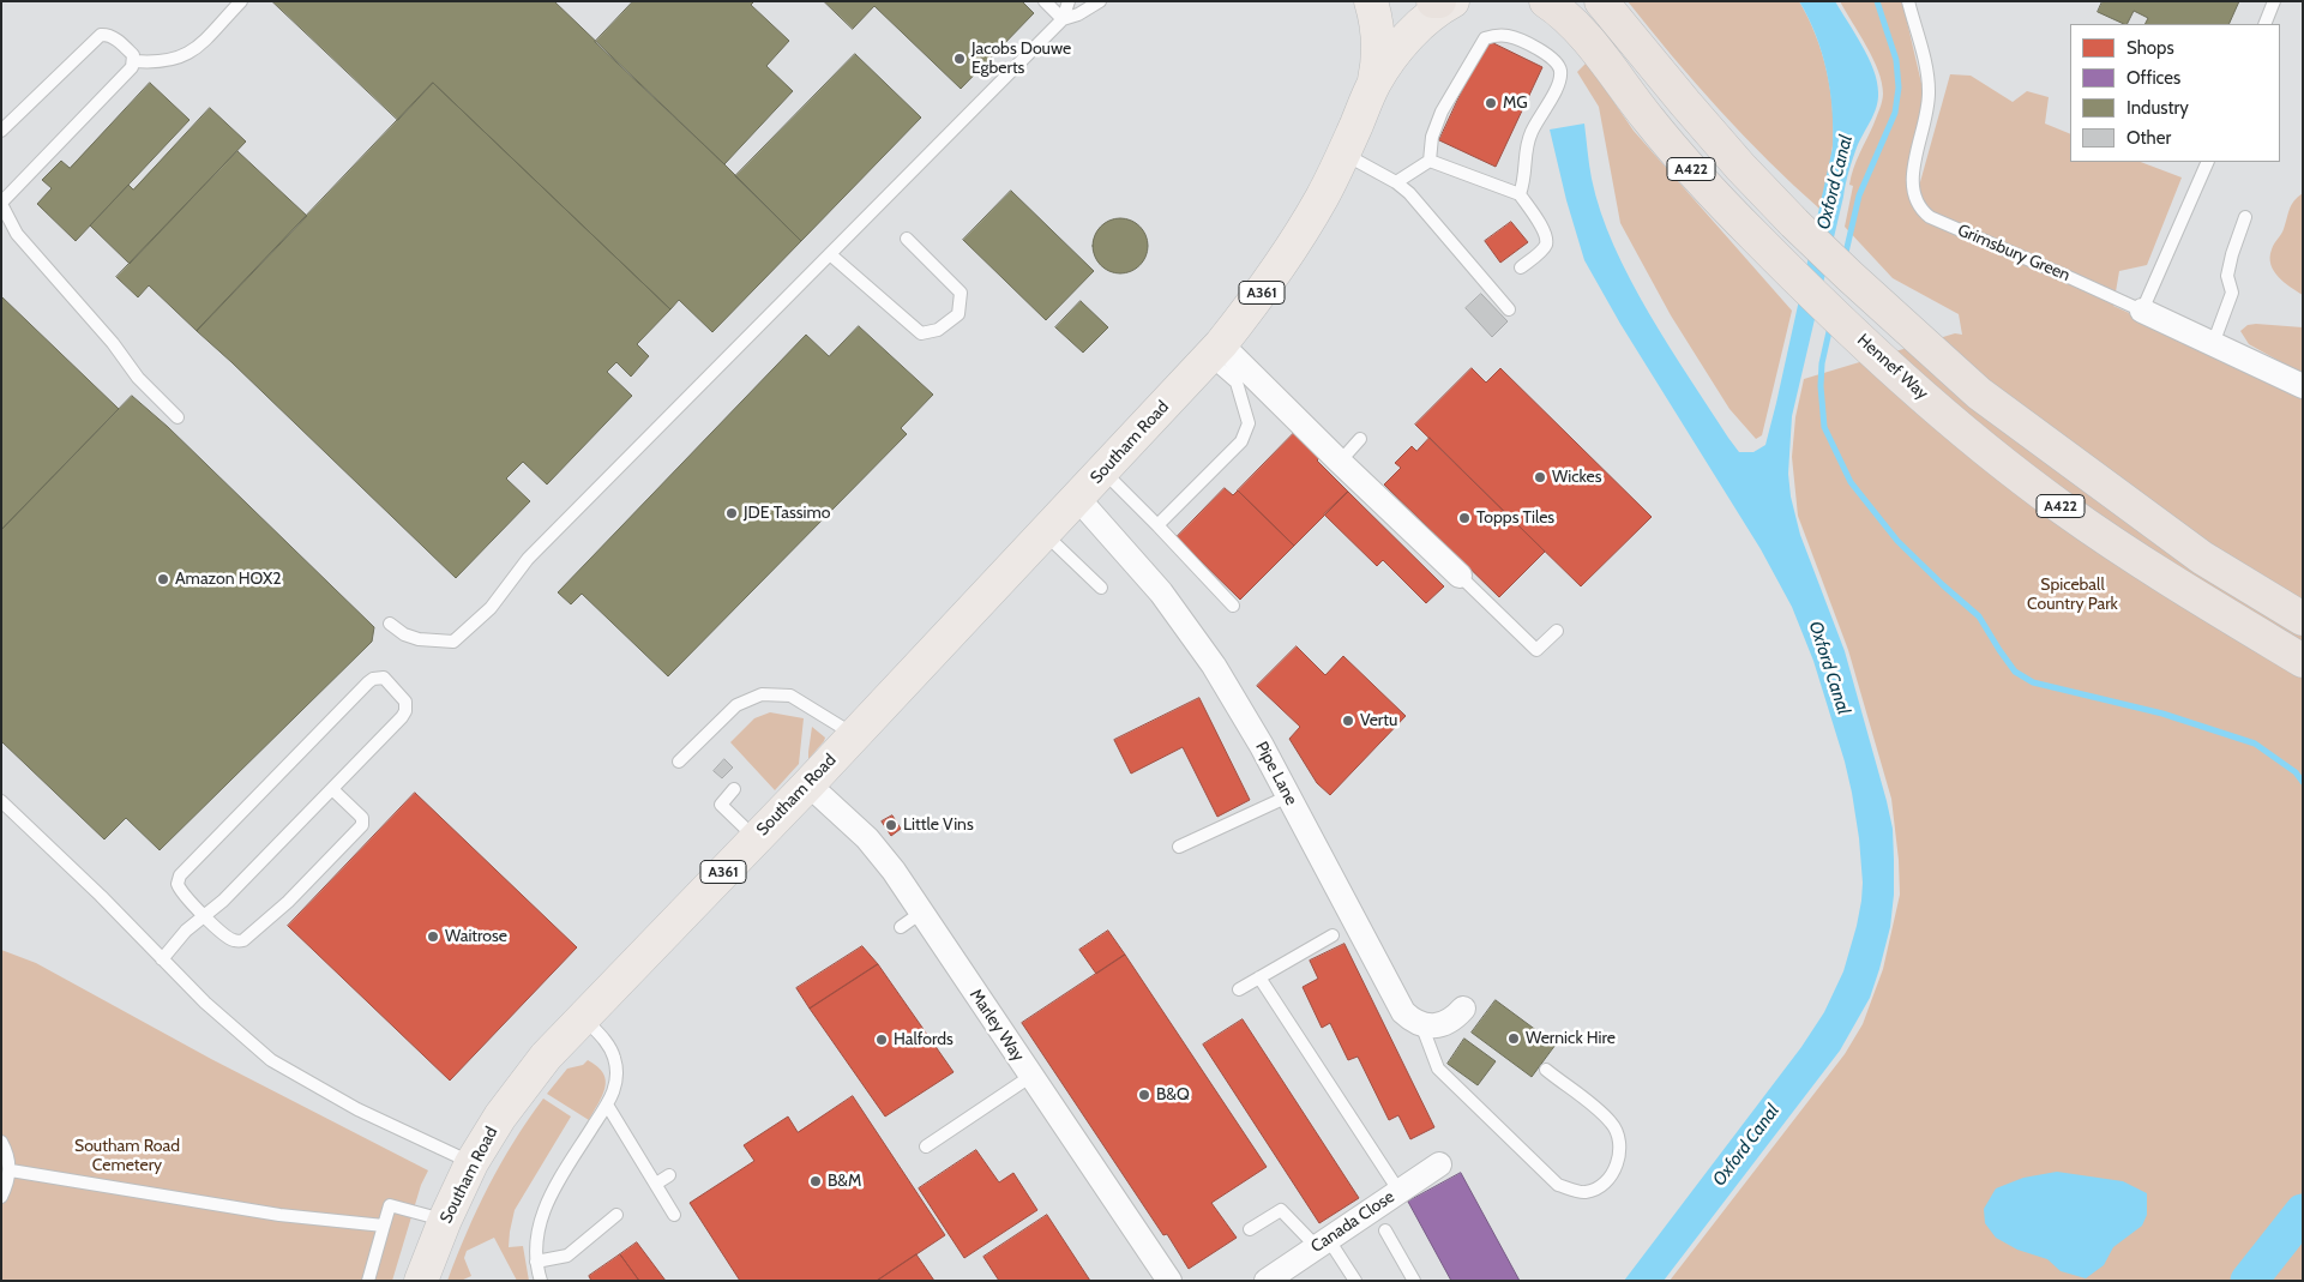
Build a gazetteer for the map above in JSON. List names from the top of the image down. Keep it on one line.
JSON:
{"streets":{"highway":["A422","Hennef Way"],"main road":["A361","Southam Road"],"street":["Grimsbury Green","Pipe Lane","Marley Way","Canada Close"]},"crossings":[["Southam Road","Pipe Lane"],["Southam Road","Marley Way"]],"water":["Oxford Canal"],"parks":["Spiceball Country Park","Southam Road Cemetery"],"places":["Jacobs Douwe Egberts","MG","Wickes","JDE Tassimo","Topps Tiles","Amazon HOX2","Vertu","Little Vins","Waitrose","Wernick Hire","Halfords","B&Q","B&M"],"legend":["Shops","Offices","Industry","Other"]}
